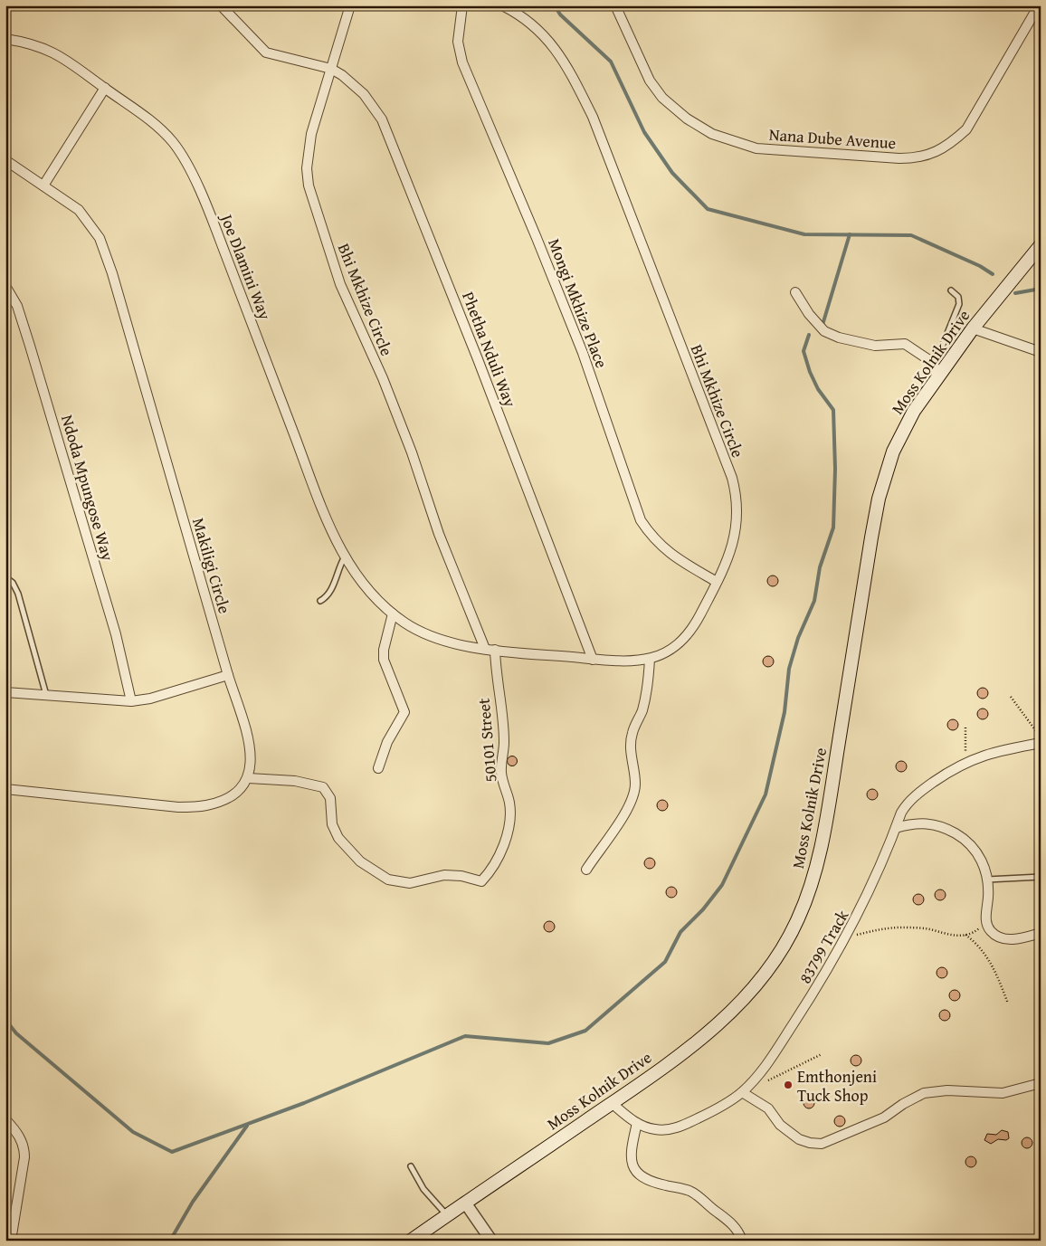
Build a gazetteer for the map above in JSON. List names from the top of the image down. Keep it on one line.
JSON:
{"streets":{"main road":["Moss Kolnik Drive"],"street":["Nana Dube Avenue","Joe Dlamini Way","Bhi Mkhize Circle","Mongi Mkhize Place","Phetha Nduli Way","Ndoda Mpungose Way","Makiligi Circle","50101 Street","83799 Track"]},"crossings":[["Joe Dlamini Way","Bhi Mkhize Circle"],["Bhi Mkhize Circle","Mongi Mkhize Place"],["Bhi Mkhize Circle","Phetha Nduli Way"],["Bhi Mkhize Circle","50101 Street"],["Moss Kolnik Drive","83799 Track"],["Makiligi Circle","50101 Street"]],"places":["Emthonjeni Tuck Shop"]}
